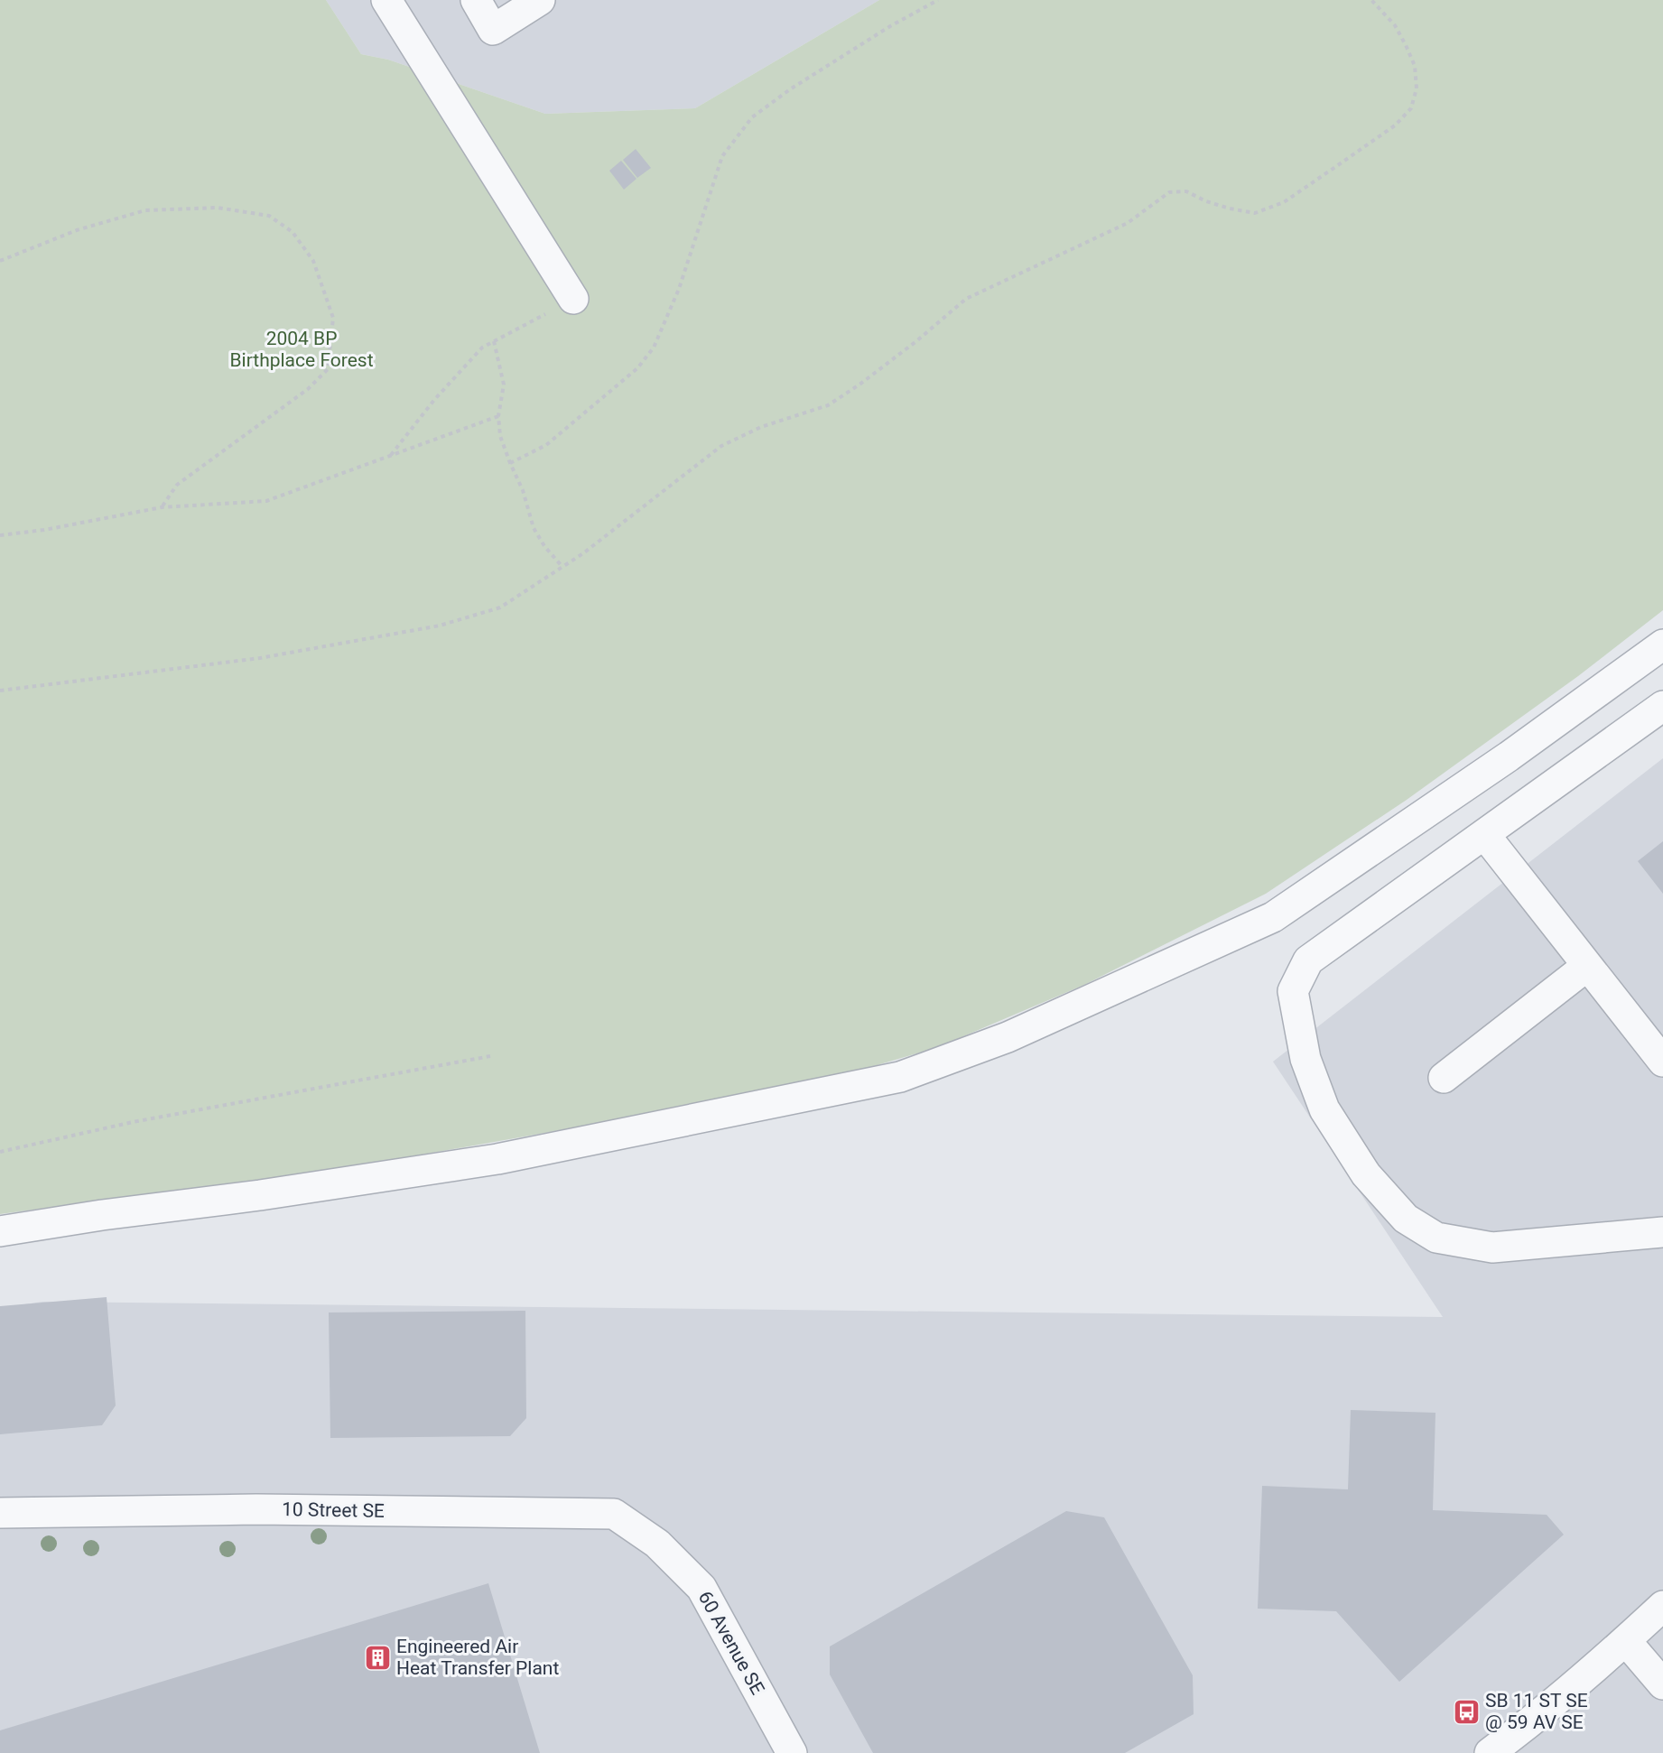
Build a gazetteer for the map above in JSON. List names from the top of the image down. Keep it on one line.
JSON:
{"streets":{"street":["10 Street SE","60 Avenue SE"]},"crossings":[["10 Street SE","60 Avenue SE"]],"parks":["2004 BP Birthplace Forest"],"places":{"building":["Engineered Air Heat Transfer Plant"],"bus stop":["SB 11 ST SE @ 59 AV SE"]}}
